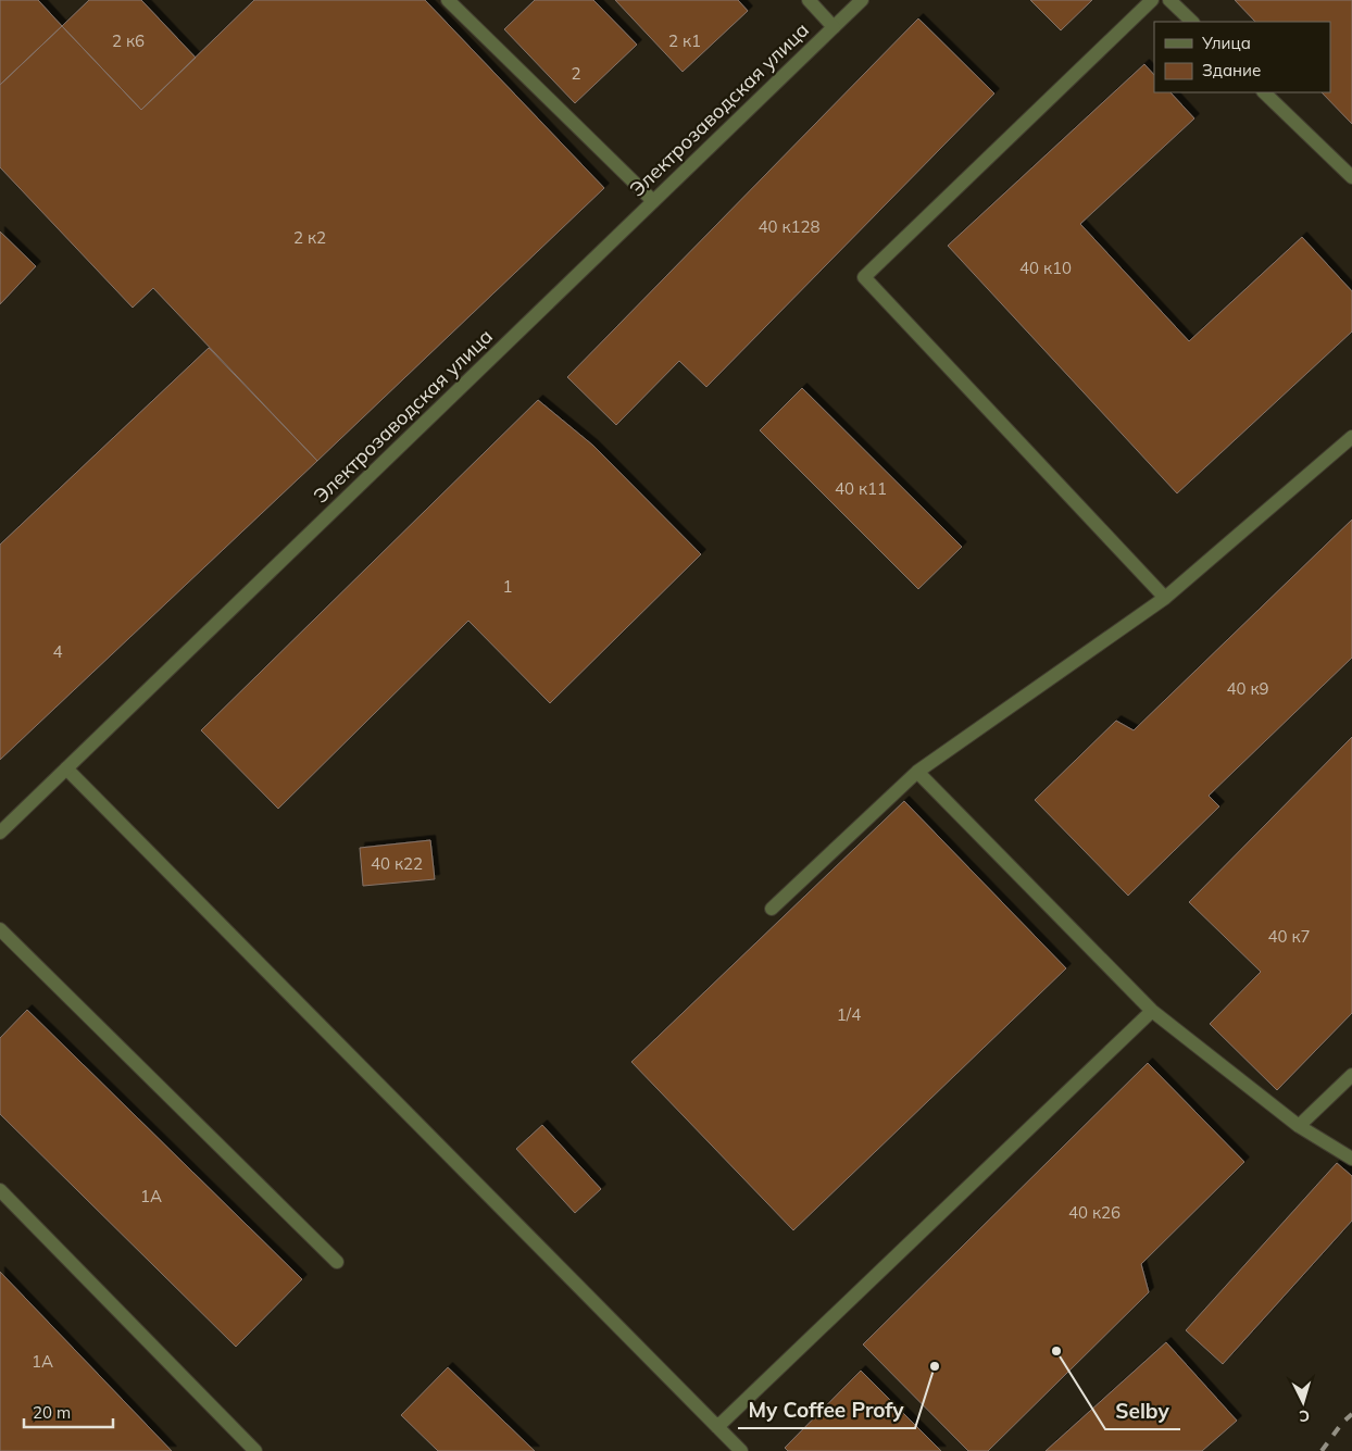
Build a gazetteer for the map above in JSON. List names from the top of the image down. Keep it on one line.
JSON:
{"streets":{"street":["Электрозаводская улица"]},"places":["Selby","My Coffee Profy"],"house_numbers":["2 к6","2 к1","2","40 к128","2 к2","40 к10","40 к11","1","4","40 к9","40 к22","40 к7","1/4","1А","40 к26","1А"],"legend":["Улица","Здание"],"scale_bar":"20 m","north":"bottom"}
